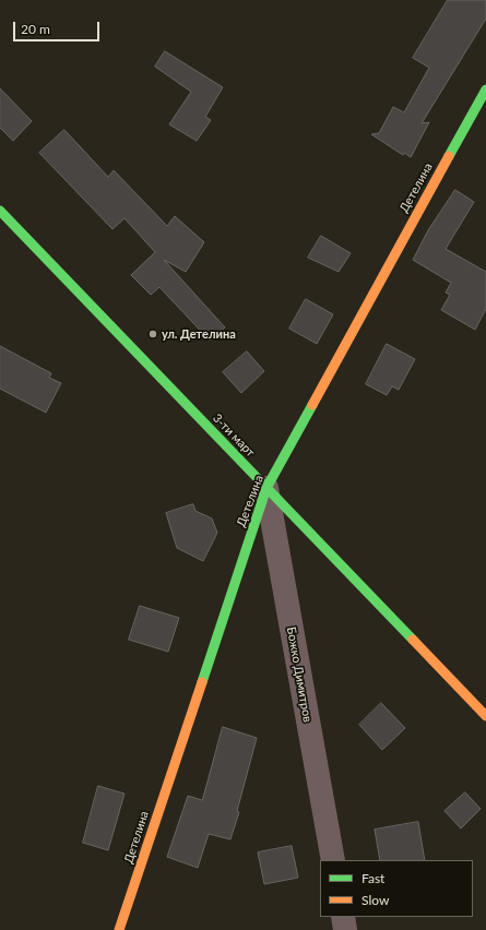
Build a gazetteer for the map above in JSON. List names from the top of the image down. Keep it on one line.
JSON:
{"streets":{"street":["Детелина","3-ти март","Божко Димитров"]},"crossings":[["Детелина","3-ти март"],["Детелина","Божко Димитров"],["3-ти март","Божко Димитров"]],"places":["ул. Детелина"],"legend":["Fast","Slow"],"scale_bar":"20 m"}
